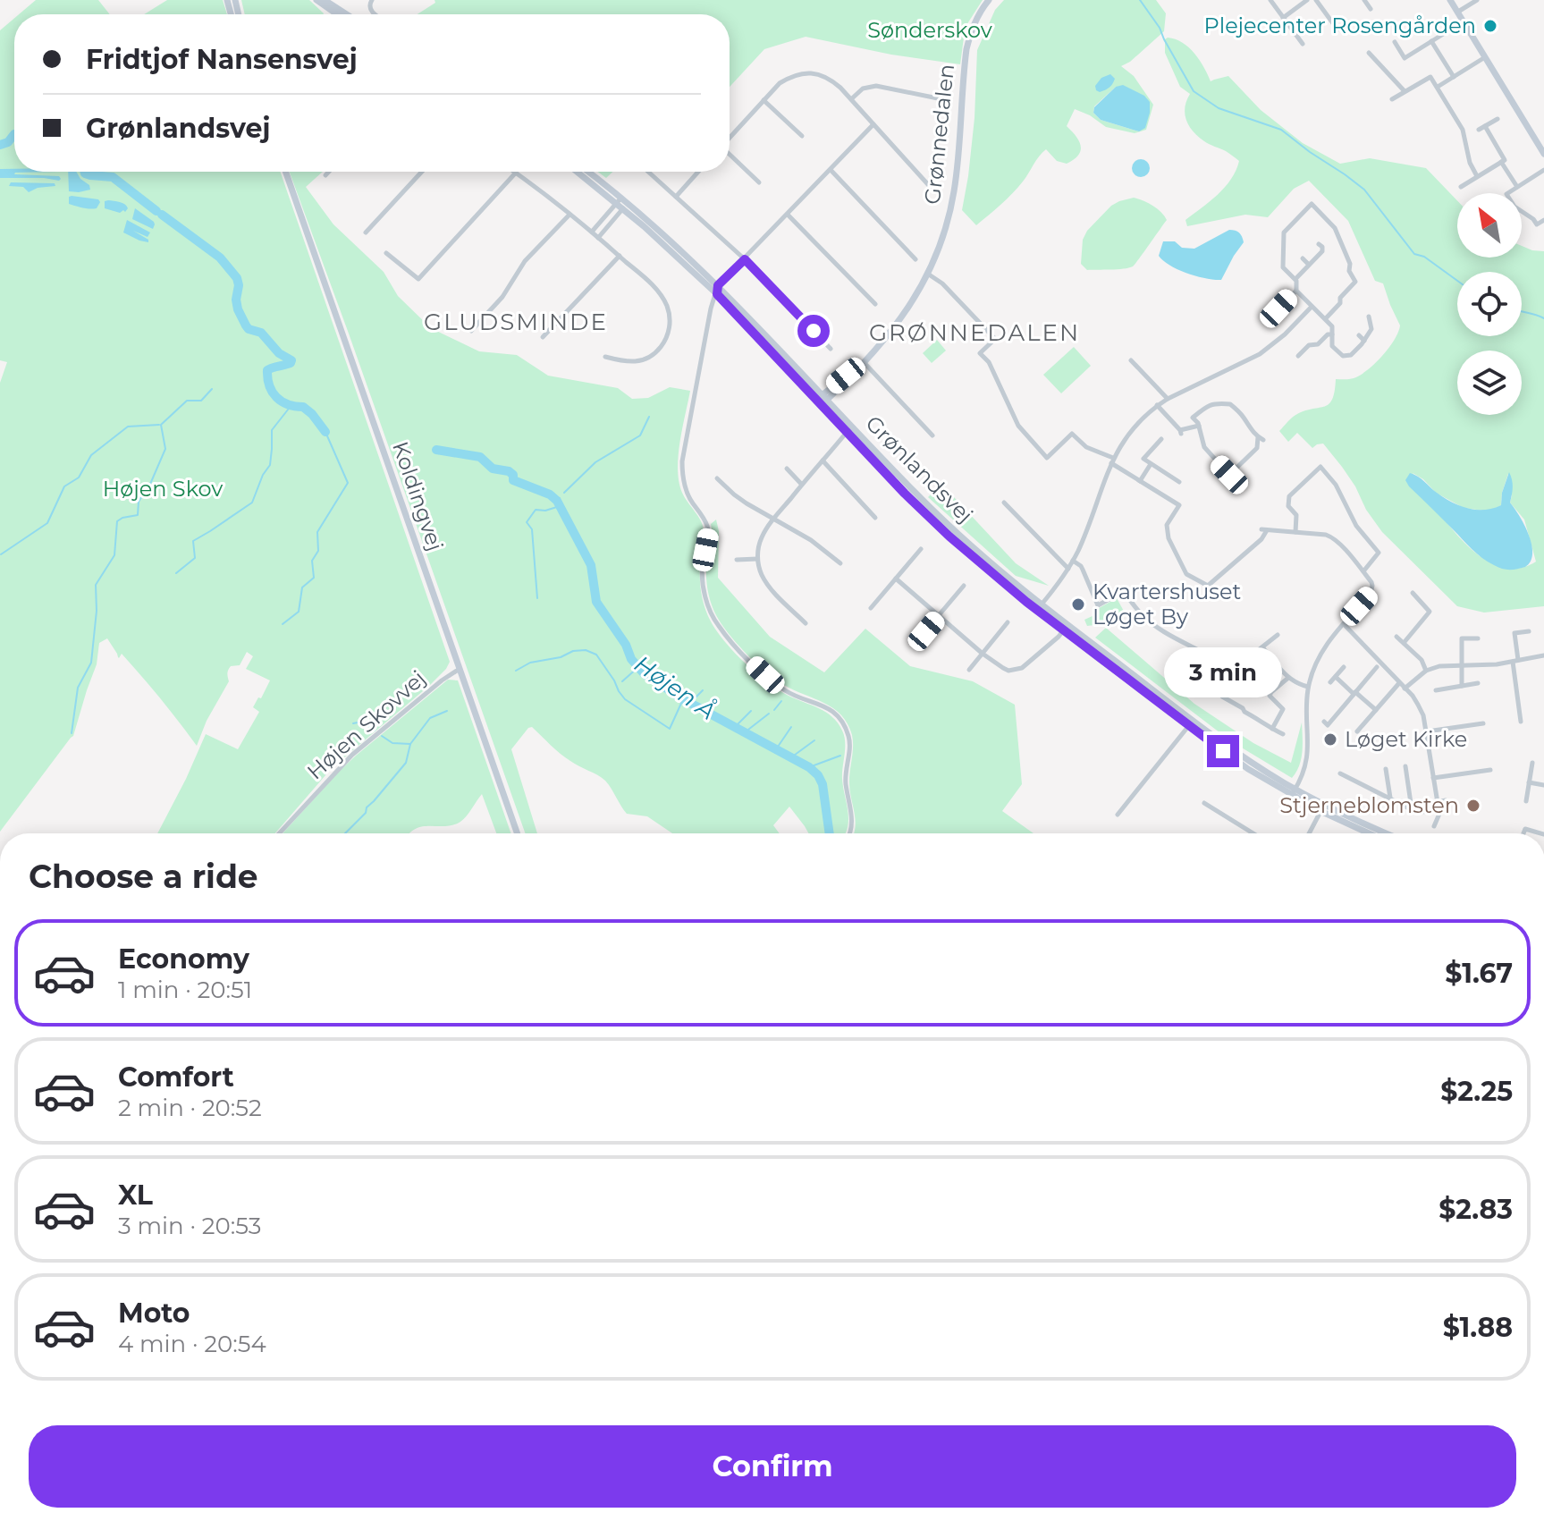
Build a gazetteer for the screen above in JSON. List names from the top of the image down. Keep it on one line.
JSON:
{"streets":{"street":["Grønnedalen","Grønlandsvej","Koldingvej","Højen Skovvej"]},"crossings":[["Grønnedalen","Grønlandsvej"],["Koldingvej","Højen Skovvej"]],"districts":["GLUDSMINDE","GRØNNEDALEN"],"water":["Højen Å"],"parks":["Sønderskov","Højen Skov"],"places":["Plejecenter Rosengården","Kvartershuset Løget By","Løget Kirke","Stjerneblomsten"],"north":"top left","page":{"banner":["Fridtjof Nansensvej","Grønlandsvej"],"bubble":"3 min","heading":"Choose a ride","list":[{"name":"Economy","note":"1 min · 20:51","value":"$1.67"},{"name":"Comfort","note":"2 min · 20:52","value":"$2.25"},{"name":"XL","note":"3 min · 20:53","value":"$2.83"},{"name":"Moto","note":"4 min · 20:54","value":"$1.88"}],"buttons":"Confirm"}}
